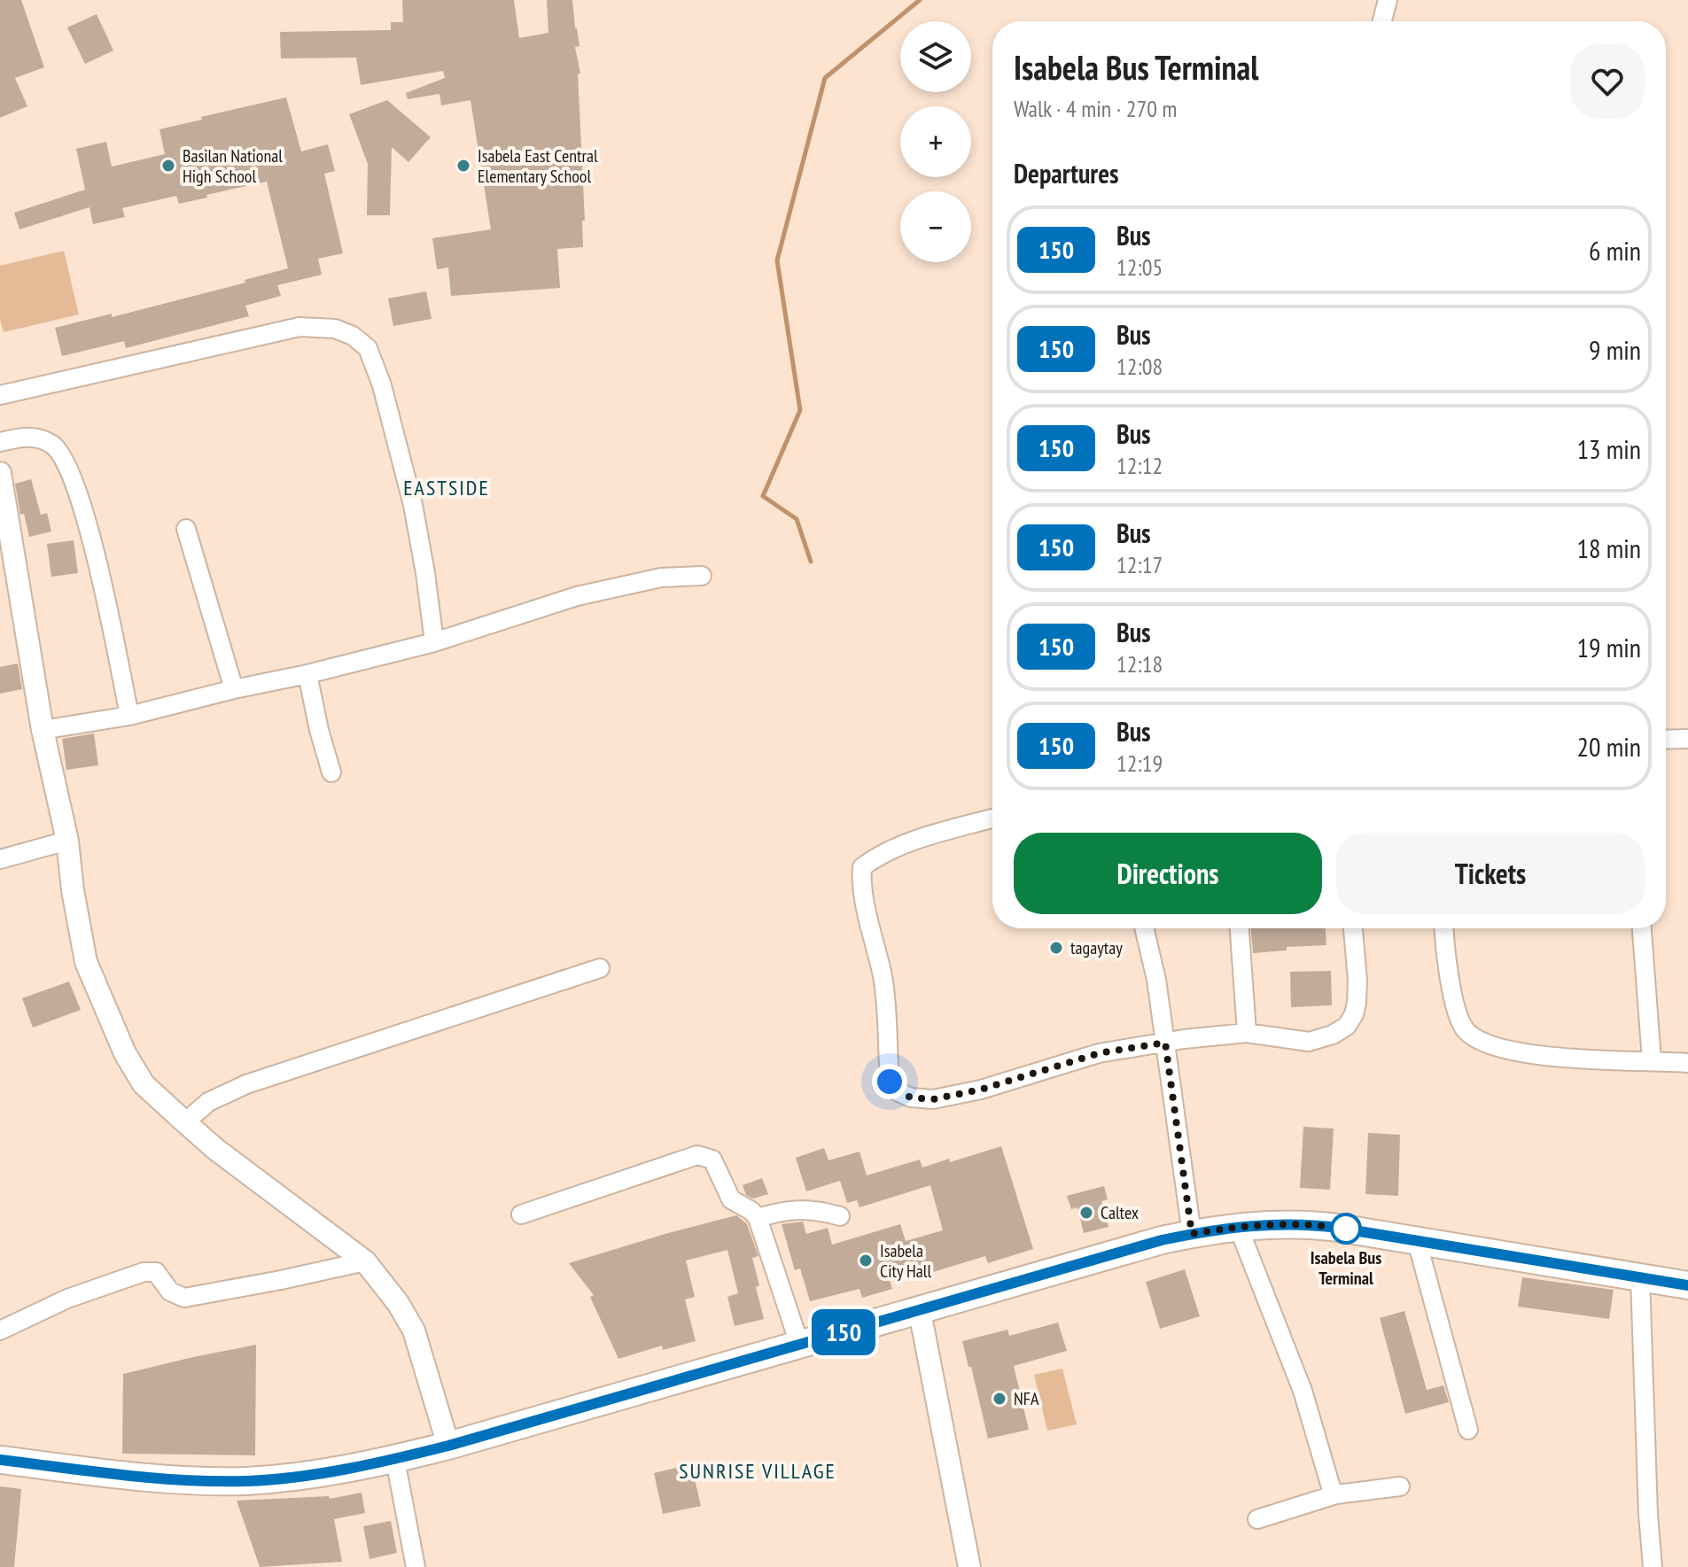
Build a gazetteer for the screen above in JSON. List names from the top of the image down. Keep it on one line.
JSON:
{"districts":["EASTSIDE","SUNRISE VILLAGE"],"places":["Basilan National High School","Isabela East Central Elementary School","tagaytay","Caltex","Isabela Bus Terminal","Isabela City Hall","NFA"],"lines":["bus line 150"],"page":{"on_map":"150","map_buttons":["+","−"],"heading":[["Isabela Bus Terminal","Walk · 4 min · 270 m"],"Departures"],"list":[{"mark":"150","name":"Bus","note":"12:05","value":"6 min"},{"mark":"150","name":"Bus","note":"12:08","value":"9 min"},{"mark":"150","name":"Bus","note":"12:12","value":"13 min"},{"mark":"150","name":"Bus","note":"12:17","value":"18 min"},{"mark":"150","name":"Bus","note":"12:18","value":"19 min"},{"mark":"150","name":"Bus","note":"12:19","value":"20 min"}],"buttons":["Directions","Tickets"]}}
